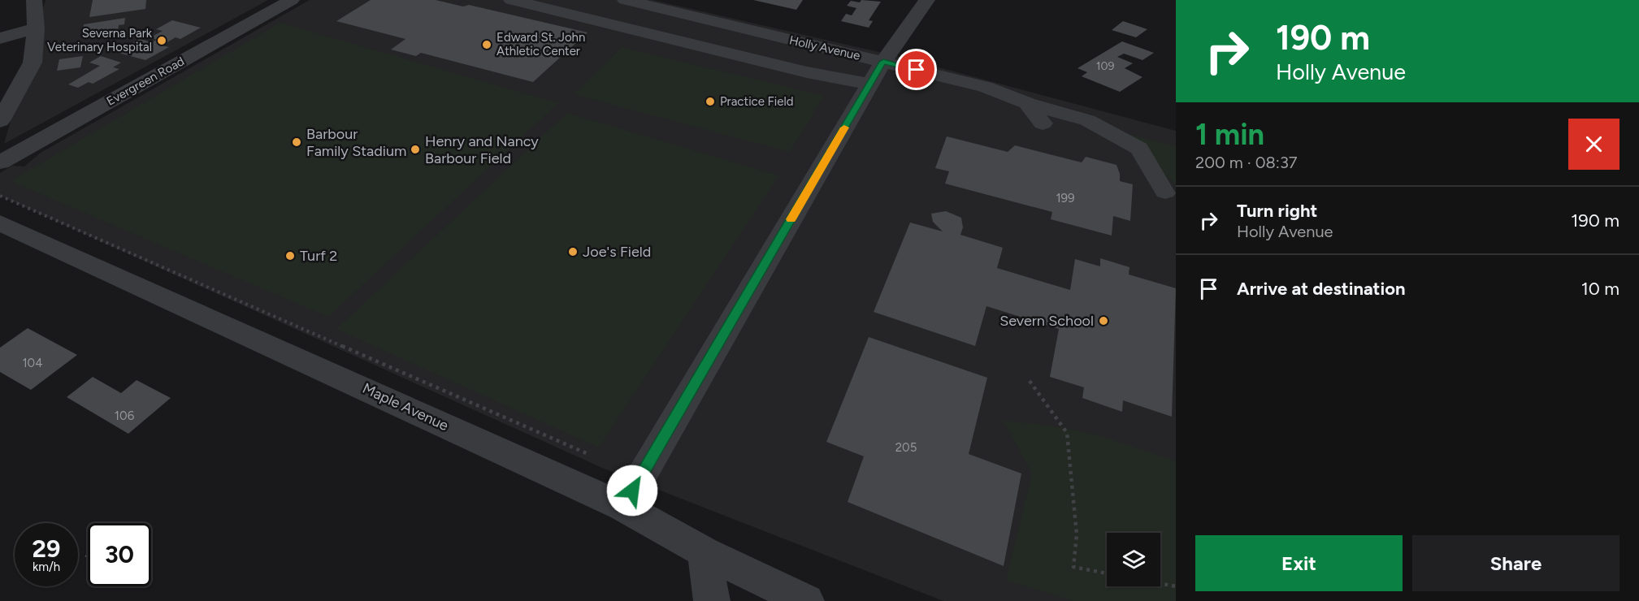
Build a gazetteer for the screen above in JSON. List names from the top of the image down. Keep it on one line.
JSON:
{"streets":{"street":["Holly Avenue","Evergreen Road","Maple Avenue"]},"places":["Severna Park Veterinary Hospital","Edward St. John Athletic Center","Practice Field","Barbour Family Stadium","Henry and Nancy Barbour Field","Joe's Field","Turf 2","Severn School"],"house_numbers":["109","199","104","106","205"],"page":{"turn":["190 m","Holly Avenue"],"heading":["1 min","200 m · 08:37"],"list":[{"name":"Turn right","note":"Holly Avenue","value":"190 m"},{"name":"Arrive at destination","value":"10 m"}],"speed":"29 km/h","limit":"30","buttons":["Exit","Share"]}}
